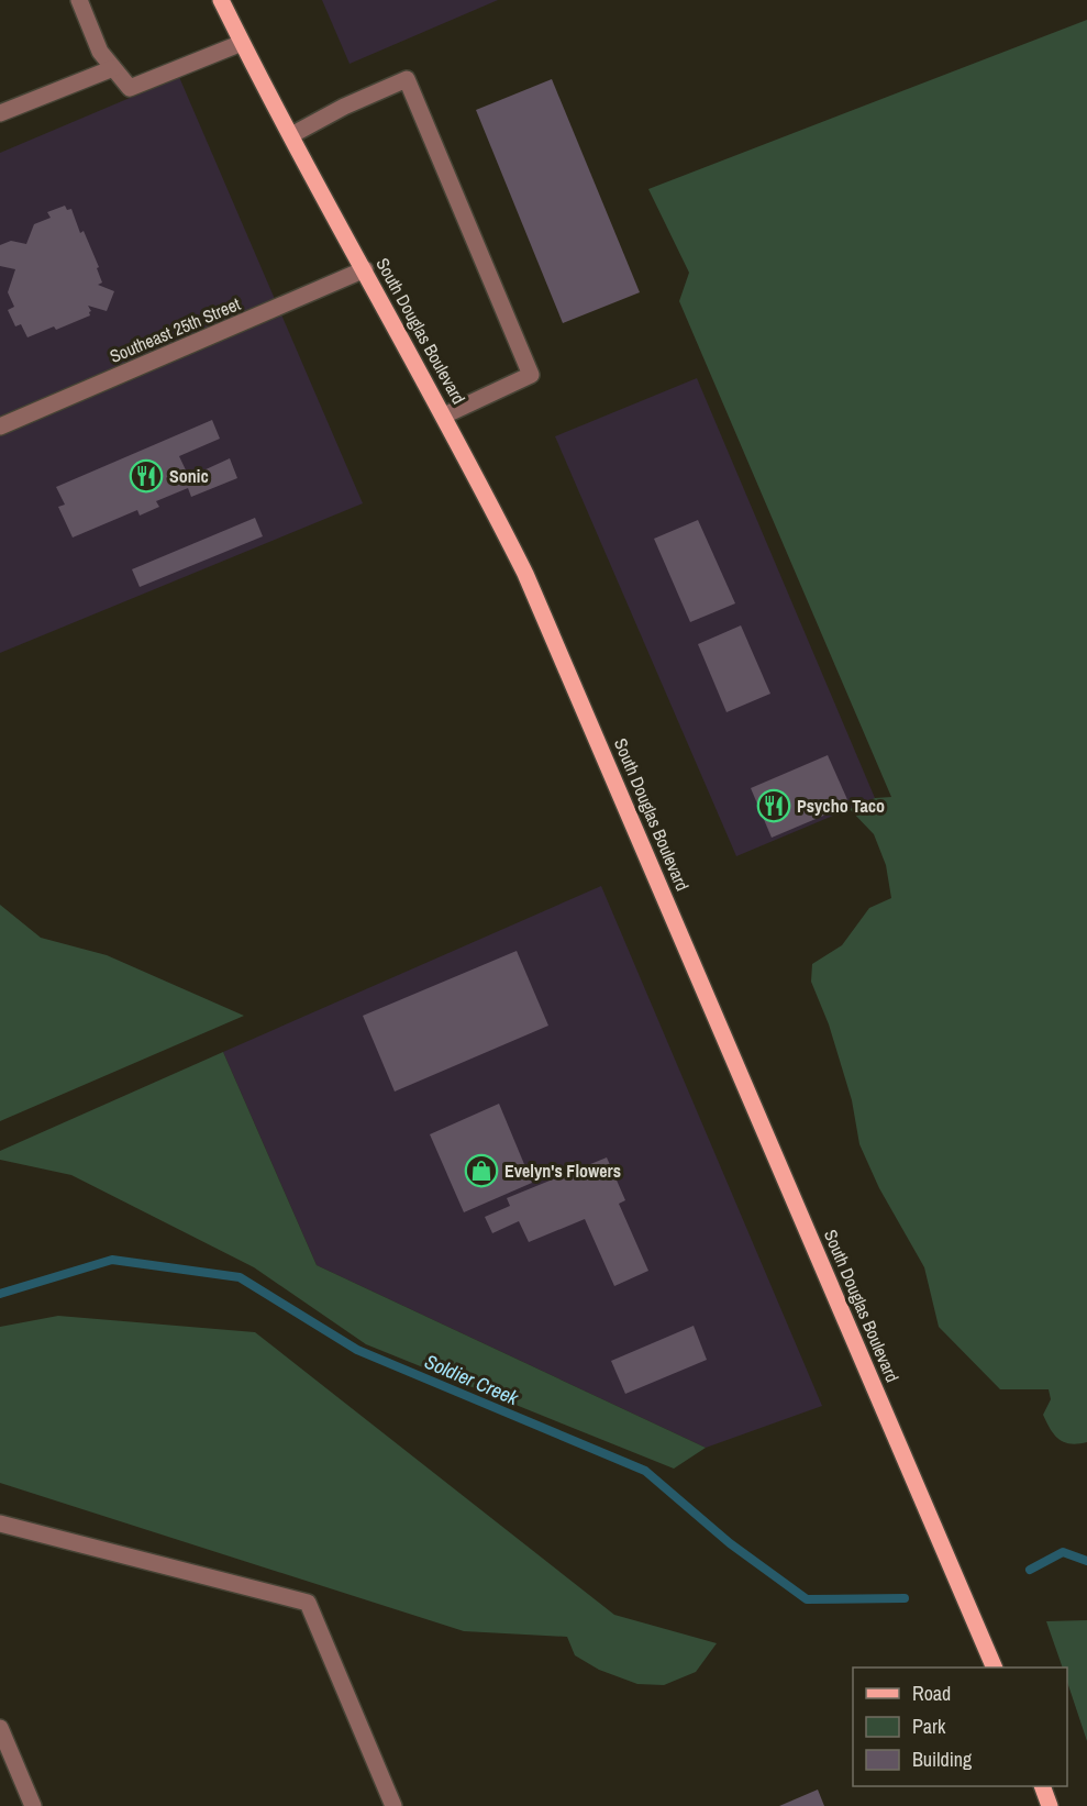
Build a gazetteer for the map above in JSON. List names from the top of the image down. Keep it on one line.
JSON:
{"streets":{"main road":["South Douglas Boulevard"],"street":["Southeast 25th Street"]},"crossings":[["Southeast 25th Street","South Douglas Boulevard"]],"water":["Soldier Creek"],"places":{"restaurant":["Sonic","Psycho Taco"],"shop":["Evelyn's Flowers"]},"legend":["Road","Park","Building"]}
